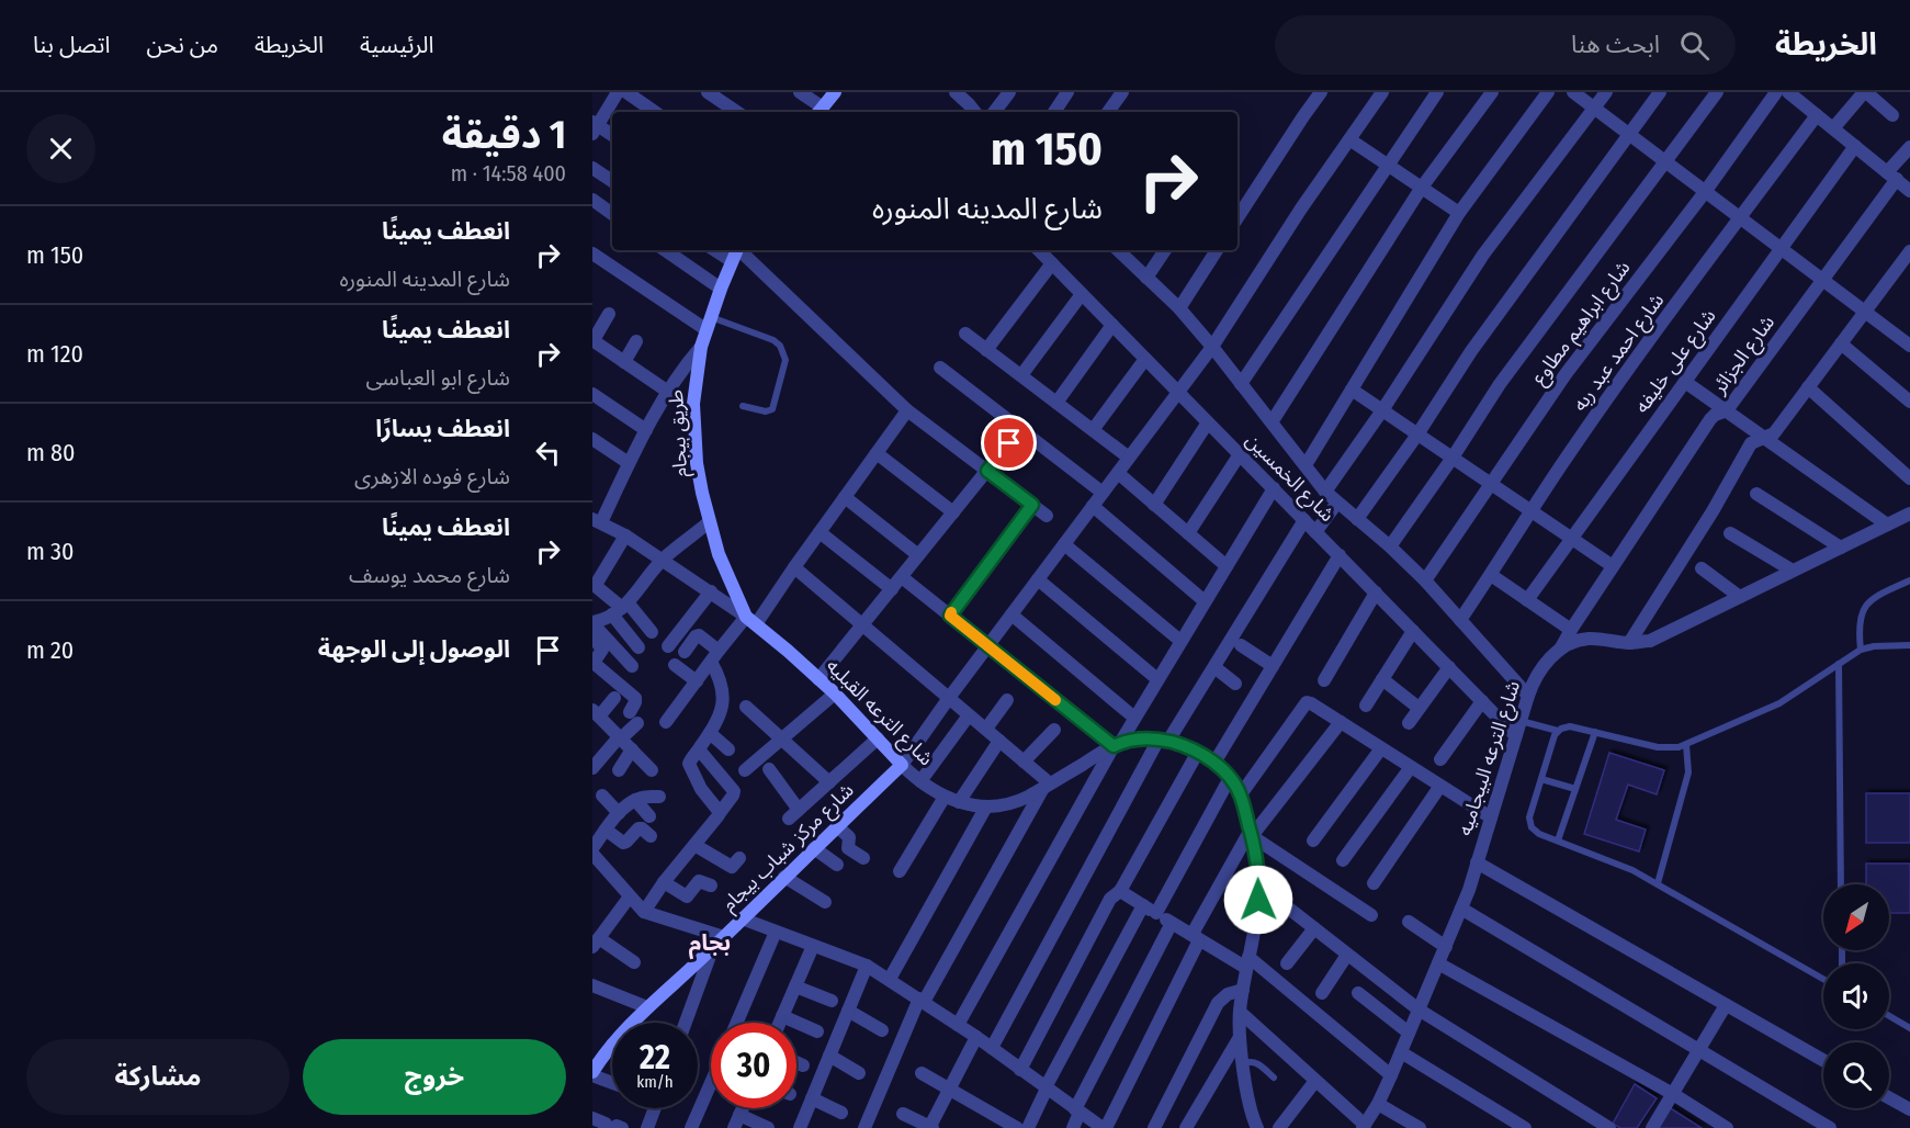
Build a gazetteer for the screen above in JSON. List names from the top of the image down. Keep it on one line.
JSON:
{"streets":{"main road":["طريق بيجام","شارع الترعه القبليه","شارع مركز شباب بيجام"],"street":["شارع ابراهيم مطاوع","شارع احمد عبد ربه","شارع الجزائر","شارع على خليفه","شارع الخمسين","شارع الترعه البيجاميه"]},"crossings":[["شارع ابراهيم مطاوع","شارع الخمسين"],["شارع احمد عبد ربه","شارع الخمسين"],["شارع الجزائر","شارع الترعه البيجاميه"],["طريق بيجام","شارع الترعه القبليه"],["شارع الخمسين","شارع الترعه البيجاميه"],["شارع الترعه القبليه","شارع مركز شباب بيجام"]],"districts":["بجام"],"north":"bottom left","page":{"header":"الخريطة","search":"ابحث هنا","nav":["الرئيسية","الخريطة","من نحن","اتصل بنا"],"heading":["1 دقيقة","400 m · 14:58"],"turn":["150 m","شارع المدينه المنوره"],"list":[{"name":"انعطف يمينًا","note":"شارع المدينه المنوره","value":"150 m"},{"name":"انعطف يمينًا","note":"شارع ابو العباسى","value":"120 m"},{"name":"انعطف يسارًا","note":"شارع فوده الازهرى","value":"80 m"},{"name":"انعطف يمينًا","note":"شارع محمد يوسف","value":"30 m"},{"name":"الوصول إلى الوجهة","value":"20 m"}],"speed":"22 km/h","limit":"30","buttons":["خروج","مشاركة"]}}
